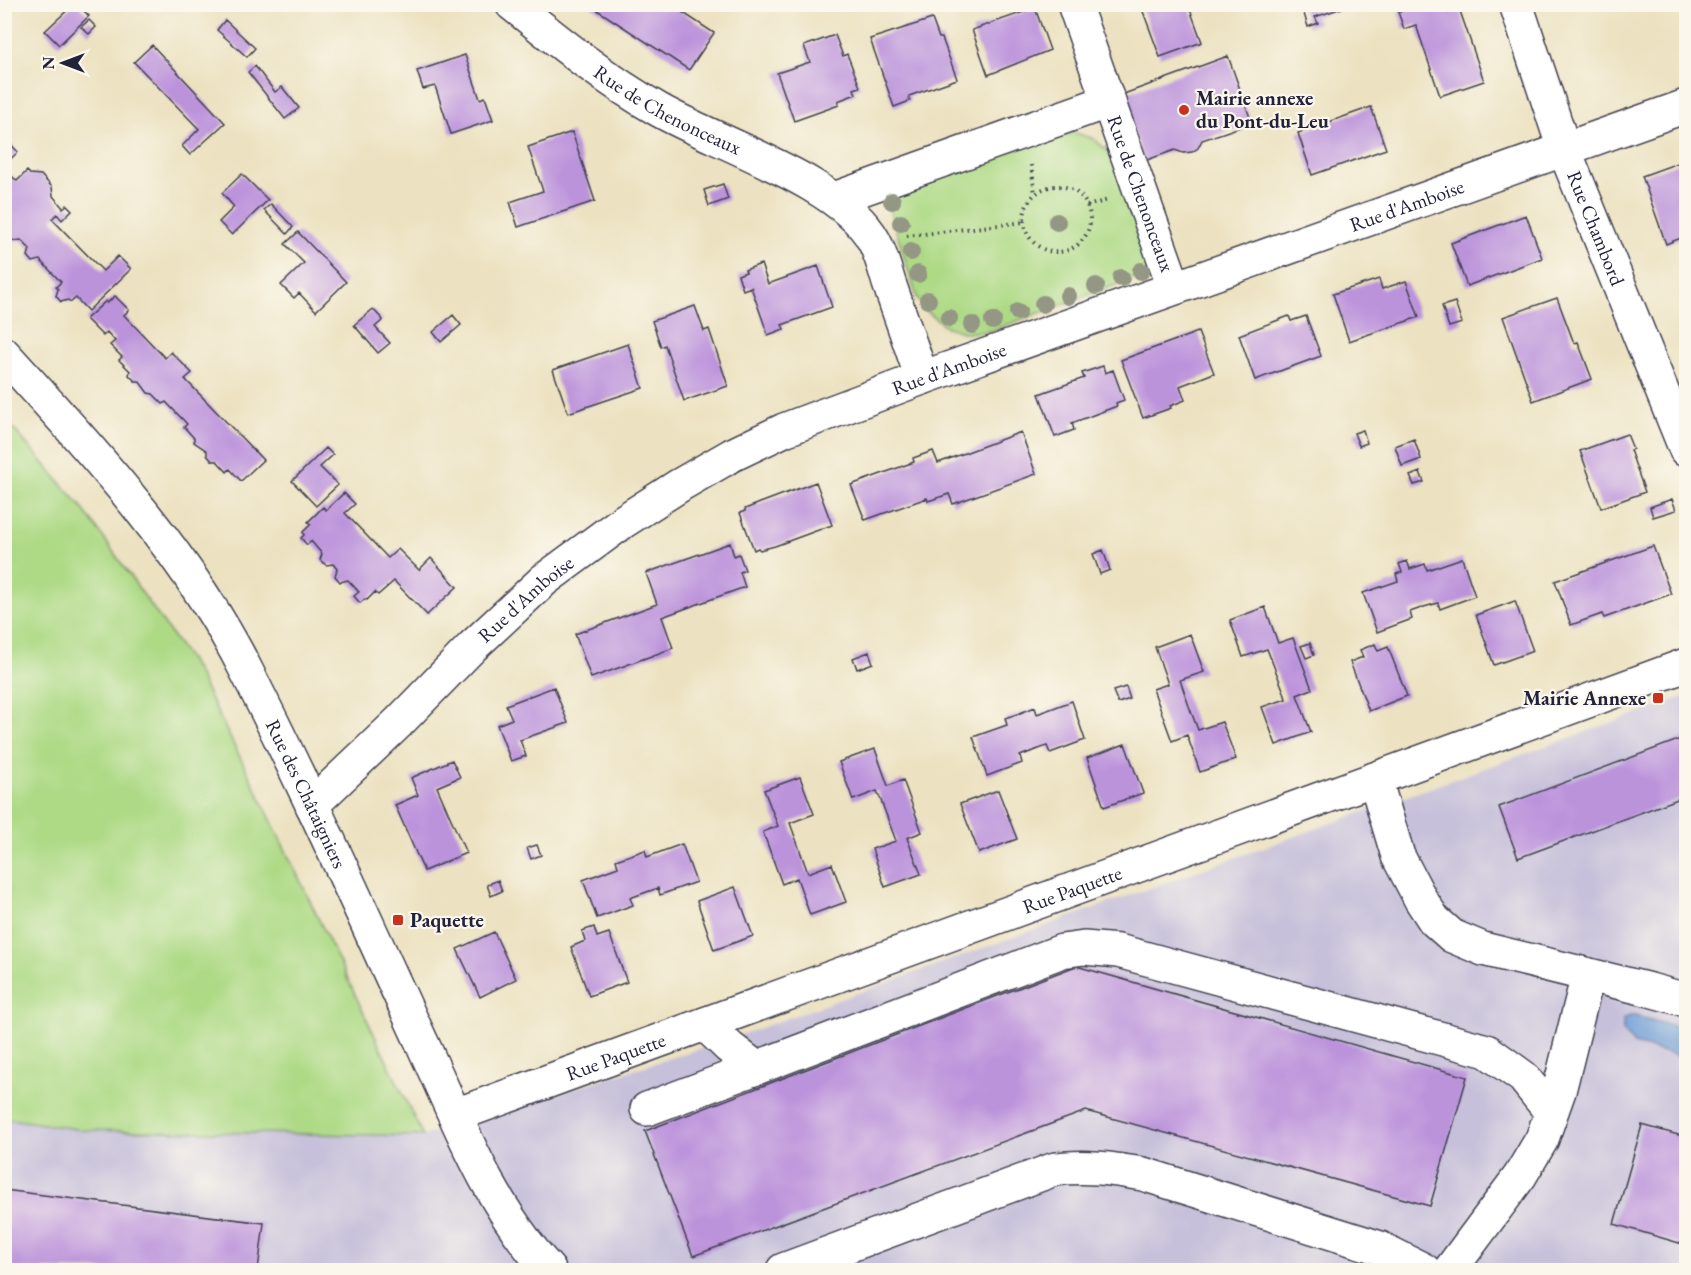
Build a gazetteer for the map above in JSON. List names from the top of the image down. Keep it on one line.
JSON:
{"streets":{"street":["Rue de Chenonceaux","Rue d'Amboise","Rue Chambord","Rue des Châtaigniers","Rue Paquette"]},"crossings":[["Rue de Chenonceaux","Rue d'Amboise"],["Rue d'Amboise","Rue Chambord"],["Rue d'Amboise","Rue des Châtaigniers"],["Rue des Châtaigniers","Rue Paquette"]],"places":{"other":["Mairie annexe du Pont-du-Leu"],"transit":["Mairie Annexe","Paquette"]},"north":"left"}
